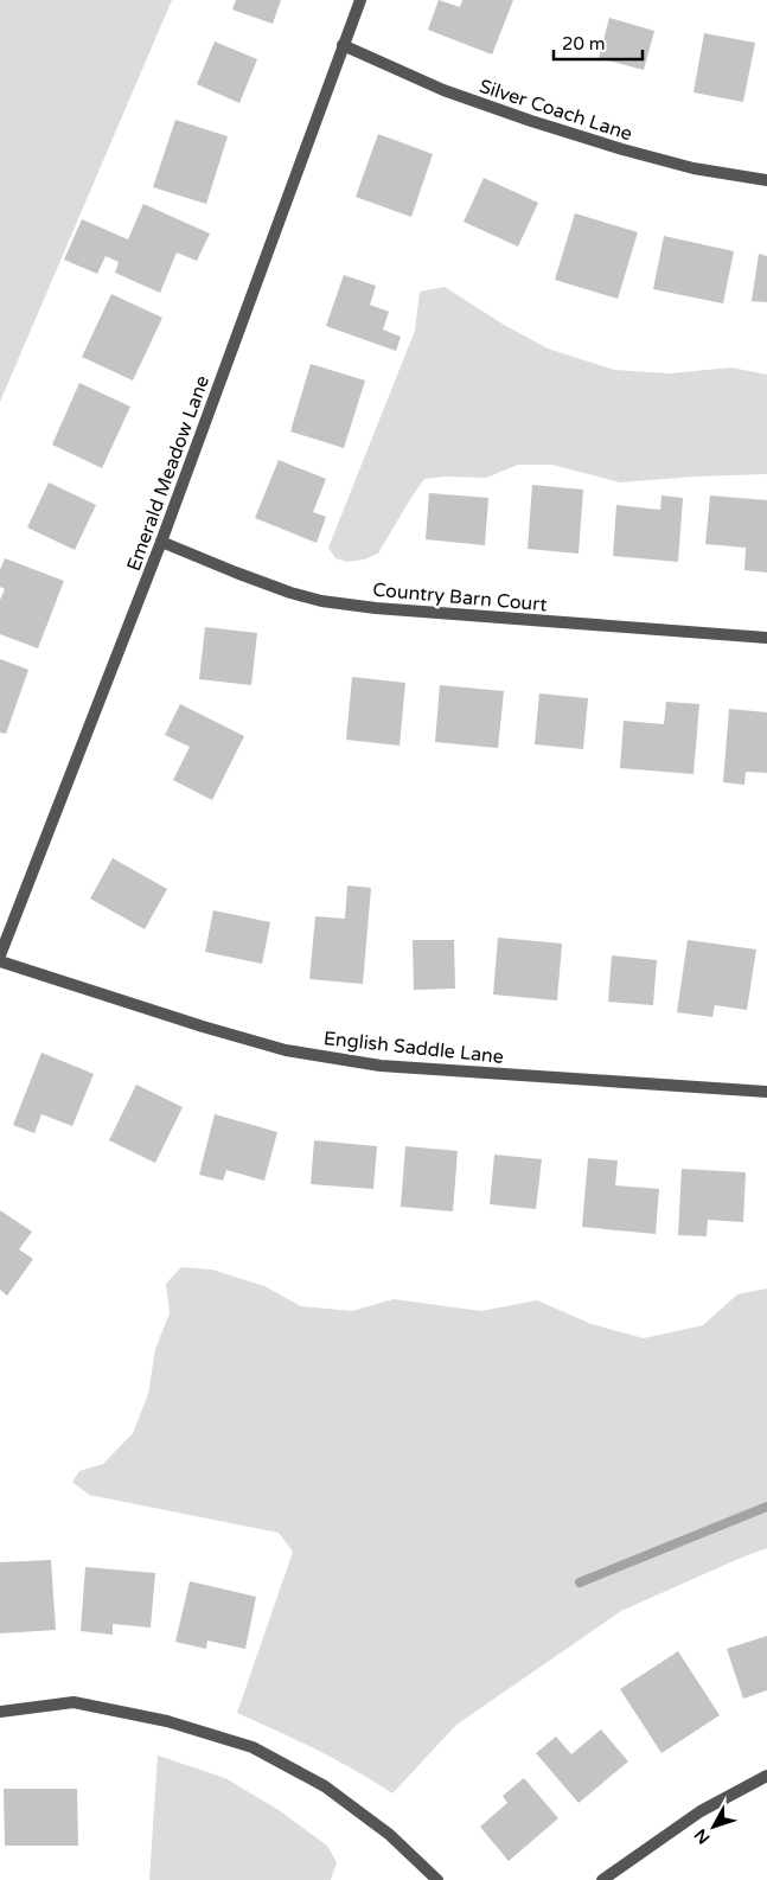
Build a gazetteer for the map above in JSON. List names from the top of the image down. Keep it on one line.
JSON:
{"streets":{"street":["Silver Coach Lane","Emerald Meadow Lane","Country Barn Court","English Saddle Lane"]},"crossings":[["Silver Coach Lane","Emerald Meadow Lane"],["Emerald Meadow Lane","Country Barn Court"]],"scale_bar":"20 m","north":"bottom left"}
